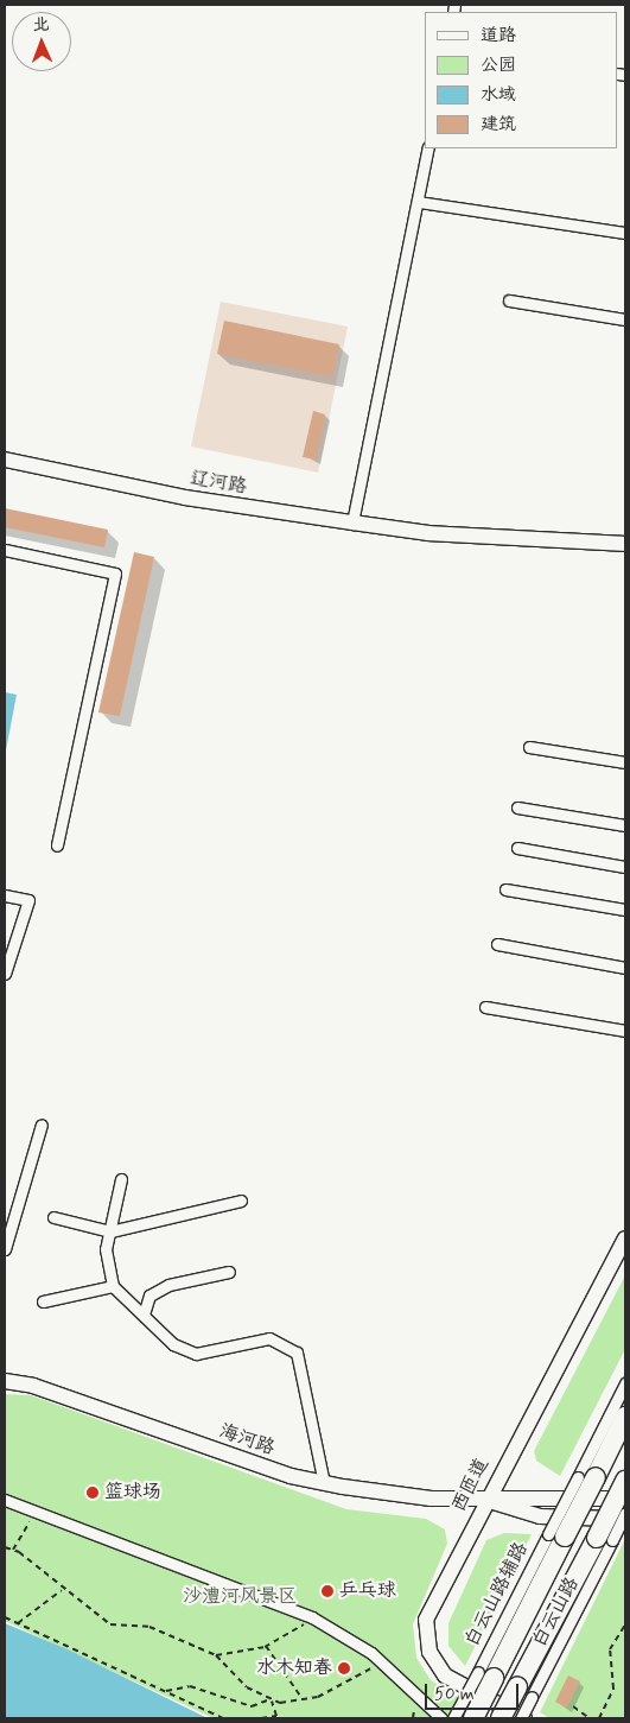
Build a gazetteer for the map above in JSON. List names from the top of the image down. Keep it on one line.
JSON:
{"streets":{"highway":["白云山路"],"street":["辽河路","海河路","西匝道"]},"crossings":[["海河路","西匝道"]],"parks":["沙澧河风景区"],"places":["篮球场","乒乓球","水木知春"],"legend":["道路","公园","水域","建筑"],"scale_bar":"50 m","north":"top"}
